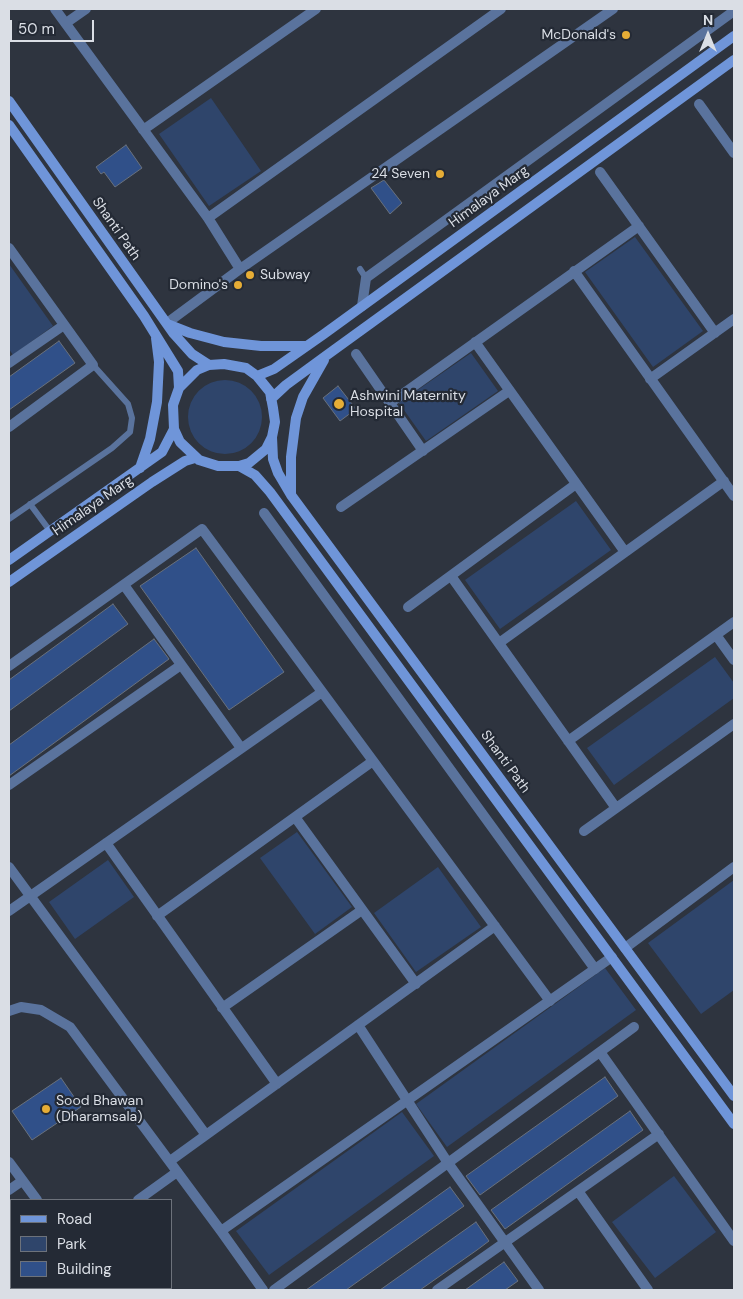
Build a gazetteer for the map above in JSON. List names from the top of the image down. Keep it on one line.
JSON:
{"streets":{"main road":["Himalaya Marg","Shanti Path"]},"crossings":[["Himalaya Marg","Shanti Path"]],"places":["McDonald's","24 Seven","Subway","Domino's","Ashwini Maternity Hospital","Sood Bhawan (Dharamsala)"],"legend":["Road","Park","Building"],"scale_bar":"50 m","north":"top"}
